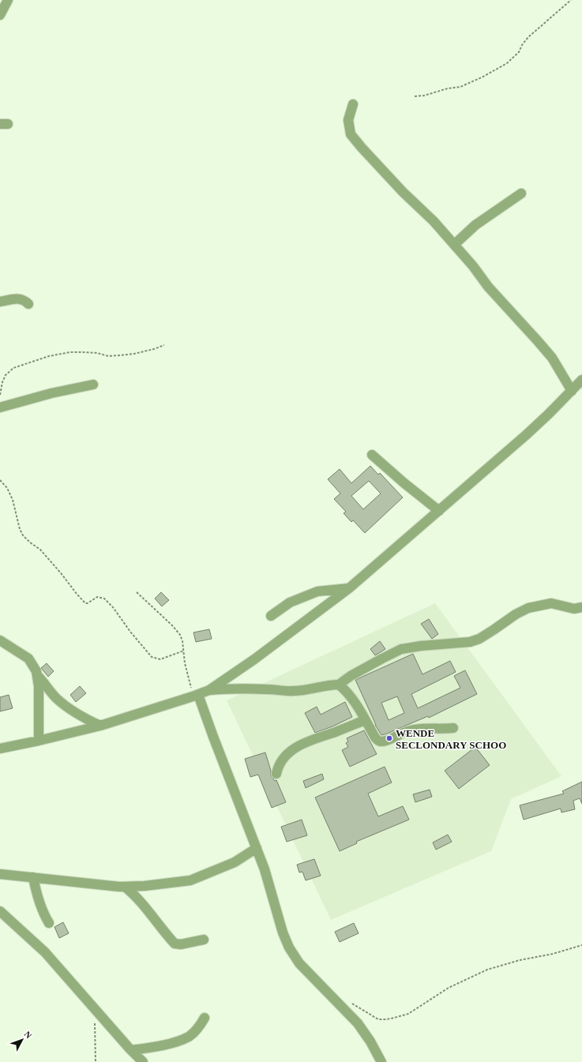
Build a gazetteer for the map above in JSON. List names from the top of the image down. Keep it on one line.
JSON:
{"places":["WENDE SECLONDARY SCHOO"],"north":"top right"}
